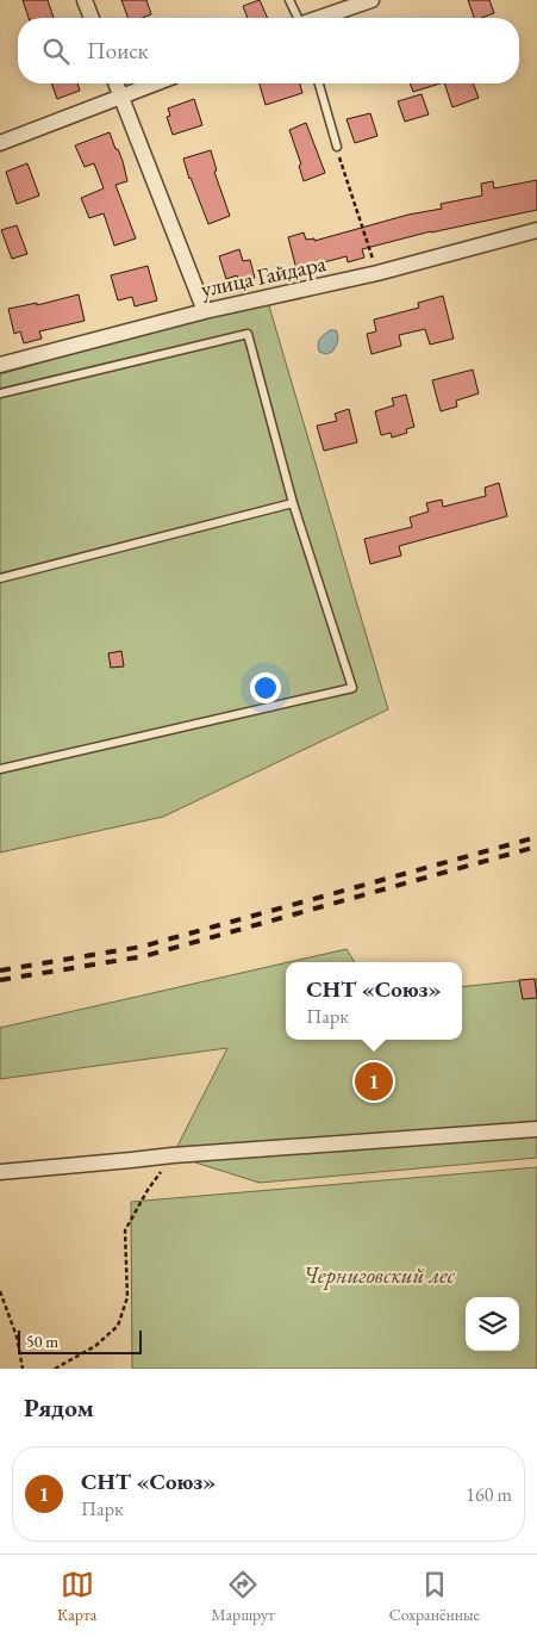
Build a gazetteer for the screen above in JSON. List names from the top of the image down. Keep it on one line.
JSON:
{"streets":{"street":["улица Гайдара"]},"parks":["Черниговский лес"],"scale_bar":"50 m","page":{"search":"Поиск","popup":["СНТ «Союз»","Парк"],"pins":"1","scale":"50 m","heading":"Рядом","list":[{"mark":"1","name":"СНТ «Союз»","note":"Парк","value":"160 m"}],"nav":["Карта","Маршрут","Сохранённые"]}}
